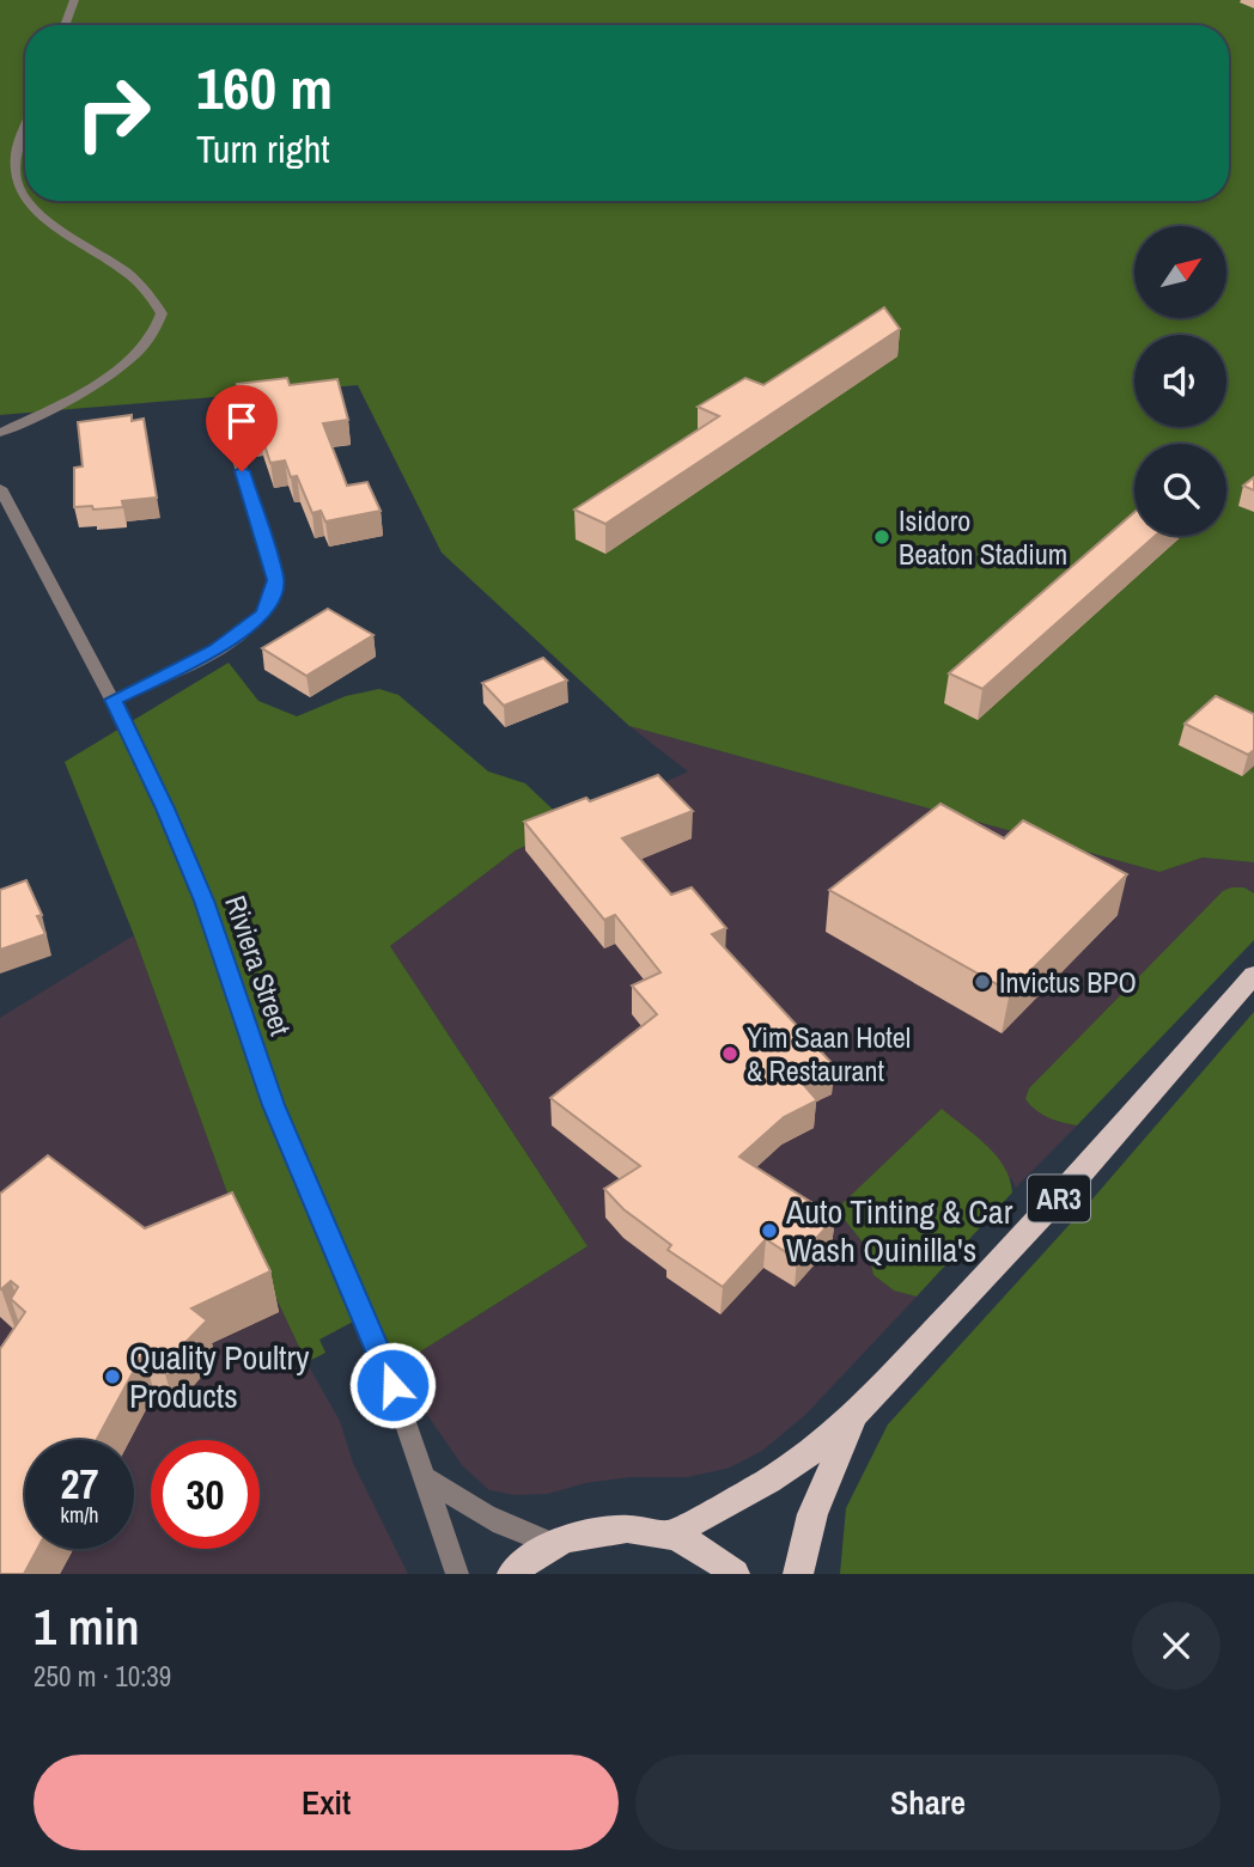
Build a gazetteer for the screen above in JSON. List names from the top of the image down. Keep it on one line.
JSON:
{"streets":{"main road":["AR3"],"street":["Riviera Street"]},"places":["Isidoro Beaton Stadium","Invictus BPO","Yim Saan Hotel & Restaurant","Auto Tinting & Car Wash Quinilla's","Quality Poultry Products"],"north":"top right","page":{"turn":["160 m","Turn right"],"speed":"27 km/h","limit":"30","heading":["1 min","250 m · 10:39"],"buttons":["Exit","Share"]}}
